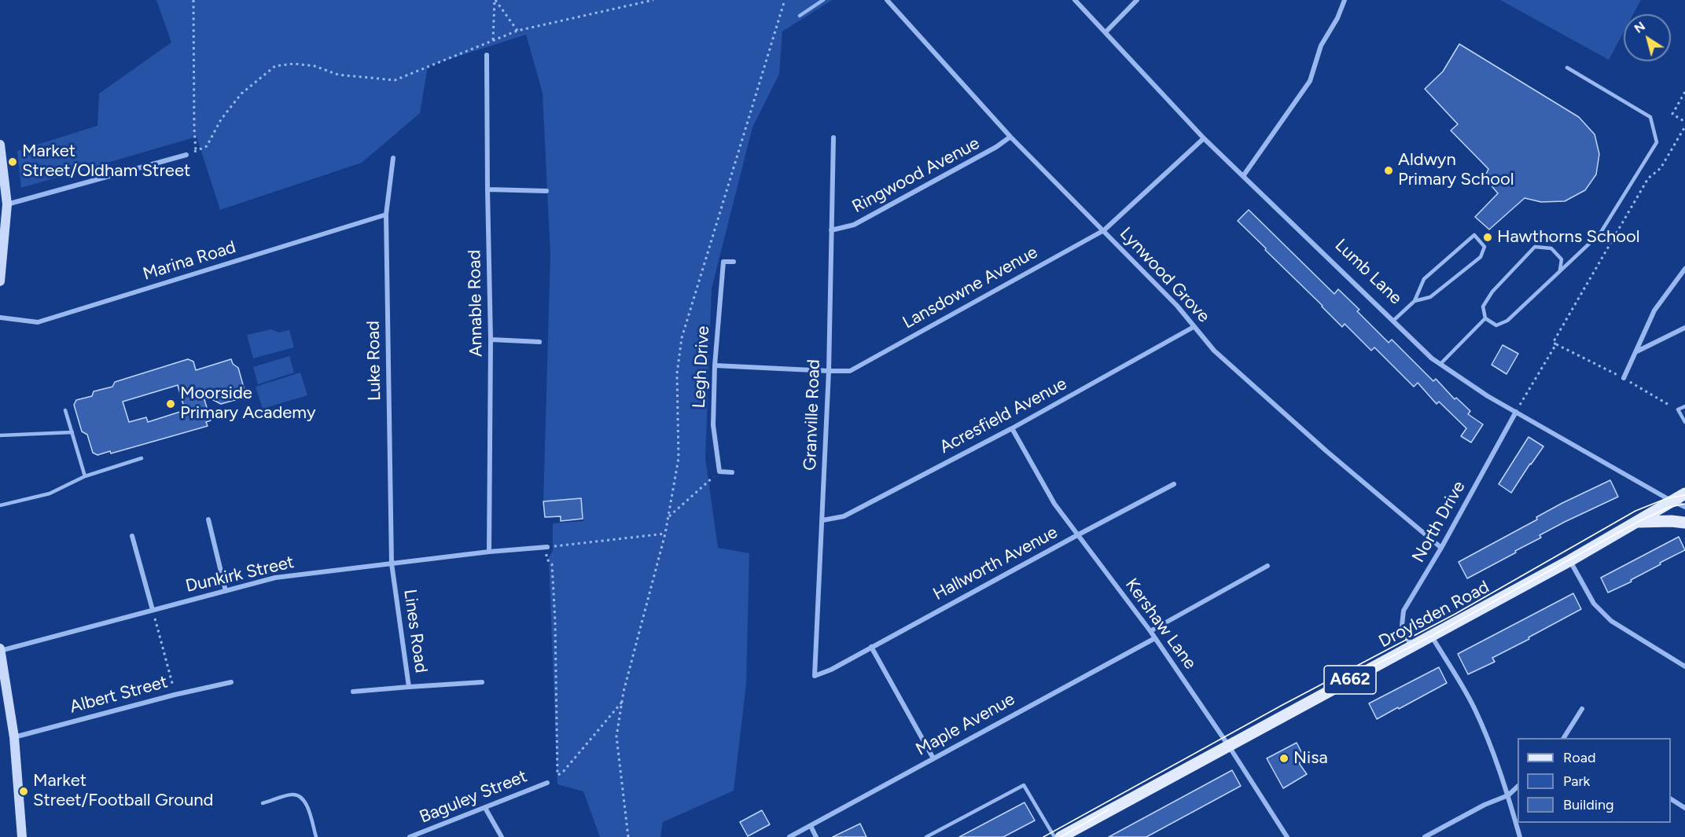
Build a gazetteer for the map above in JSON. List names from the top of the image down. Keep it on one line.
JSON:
{"streets":{"main road":["Droylsden Road","A662"],"street":["Ringwood Avenue","Marina Road","Lumb Lane","Lynwood Grove","Lansdowne Avenue","Annable Road","Luke Road","Legh Drive","Granville Road","Acresfield Avenue","North Drive","Hallworth Avenue","Dunkirk Street","Kershaw Lane","Lines Road","Albert Street","Maple Avenue","Baguley Street"]},"crossings":[["Ringwood Avenue","Lynwood Grove"],["Ringwood Avenue","Granville Road"],["Marina Road","Luke Road"],["Lumb Lane","Lansdowne Avenue"],["Lumb Lane","North Drive"],["Lumb Lane","Droylsden Road"],["Lynwood Grove","Lansdowne Avenue"],["Lynwood Grove","Acresfield Avenue"],["Lynwood Grove","North Drive"],["Lansdowne Avenue","Legh Drive"],["Lansdowne Avenue","Granville Road"],["Annable Road","Dunkirk Street"],["Luke Road","Dunkirk Street"],["Luke Road","Lines Road"],["Granville Road","Acresfield Avenue"],["Granville Road","Hallworth Avenue"],["Acresfield Avenue","Kershaw Lane"],["North Drive","Droylsden Road"],["Hallworth Avenue","Kershaw Lane"],["Dunkirk Street","Lines Road"],["Droylsden Road","Kershaw Lane"],["Kershaw Lane","Maple Avenue"]],"places":["Market Street/Oldham Street","Aldwyn Primary School","Hawthorns School","Moorside Primary Academy","Nisa","Market Street/Football Ground"],"legend":["Road","Park","Building"],"north":"top left"}
